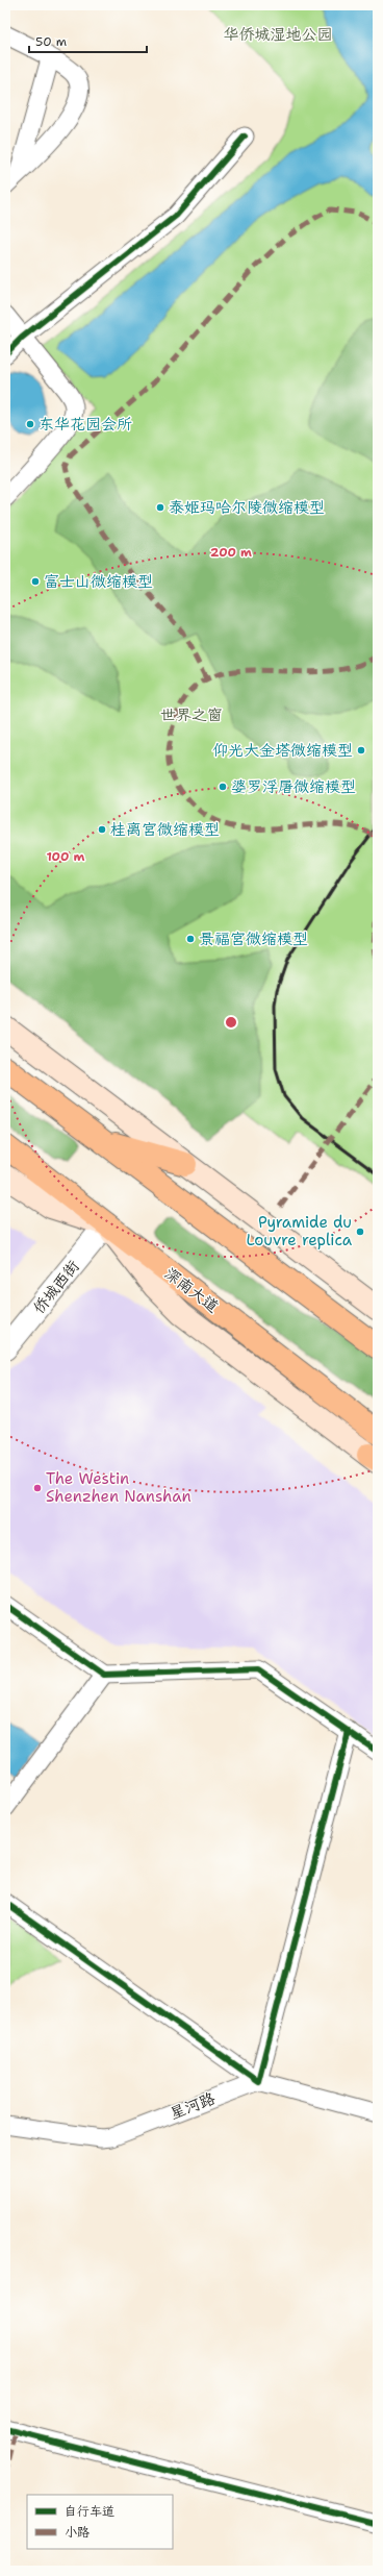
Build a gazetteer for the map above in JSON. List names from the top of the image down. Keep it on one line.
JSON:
{"streets":{"main road":["深南大道"],"street":["侨城西街","星河路"]},"crossings":[["侨城西街","深南大道"]],"parks":["华侨城湿地公园","世界之窗"],"places":["东华花园会所","泰姬玛哈尔陵微缩模型","富士山微缩模型","仰光大金塔微缩模型","婆罗浮屠微缩模型","桂离宫微缩模型","景福宫微缩模型","Pyramide du Louvre replica","The Westin Shenzhen Nanshan"],"legend":["自行车道","小路"],"scale_bar":"50 m","rings":["200 m","100 m"]}
